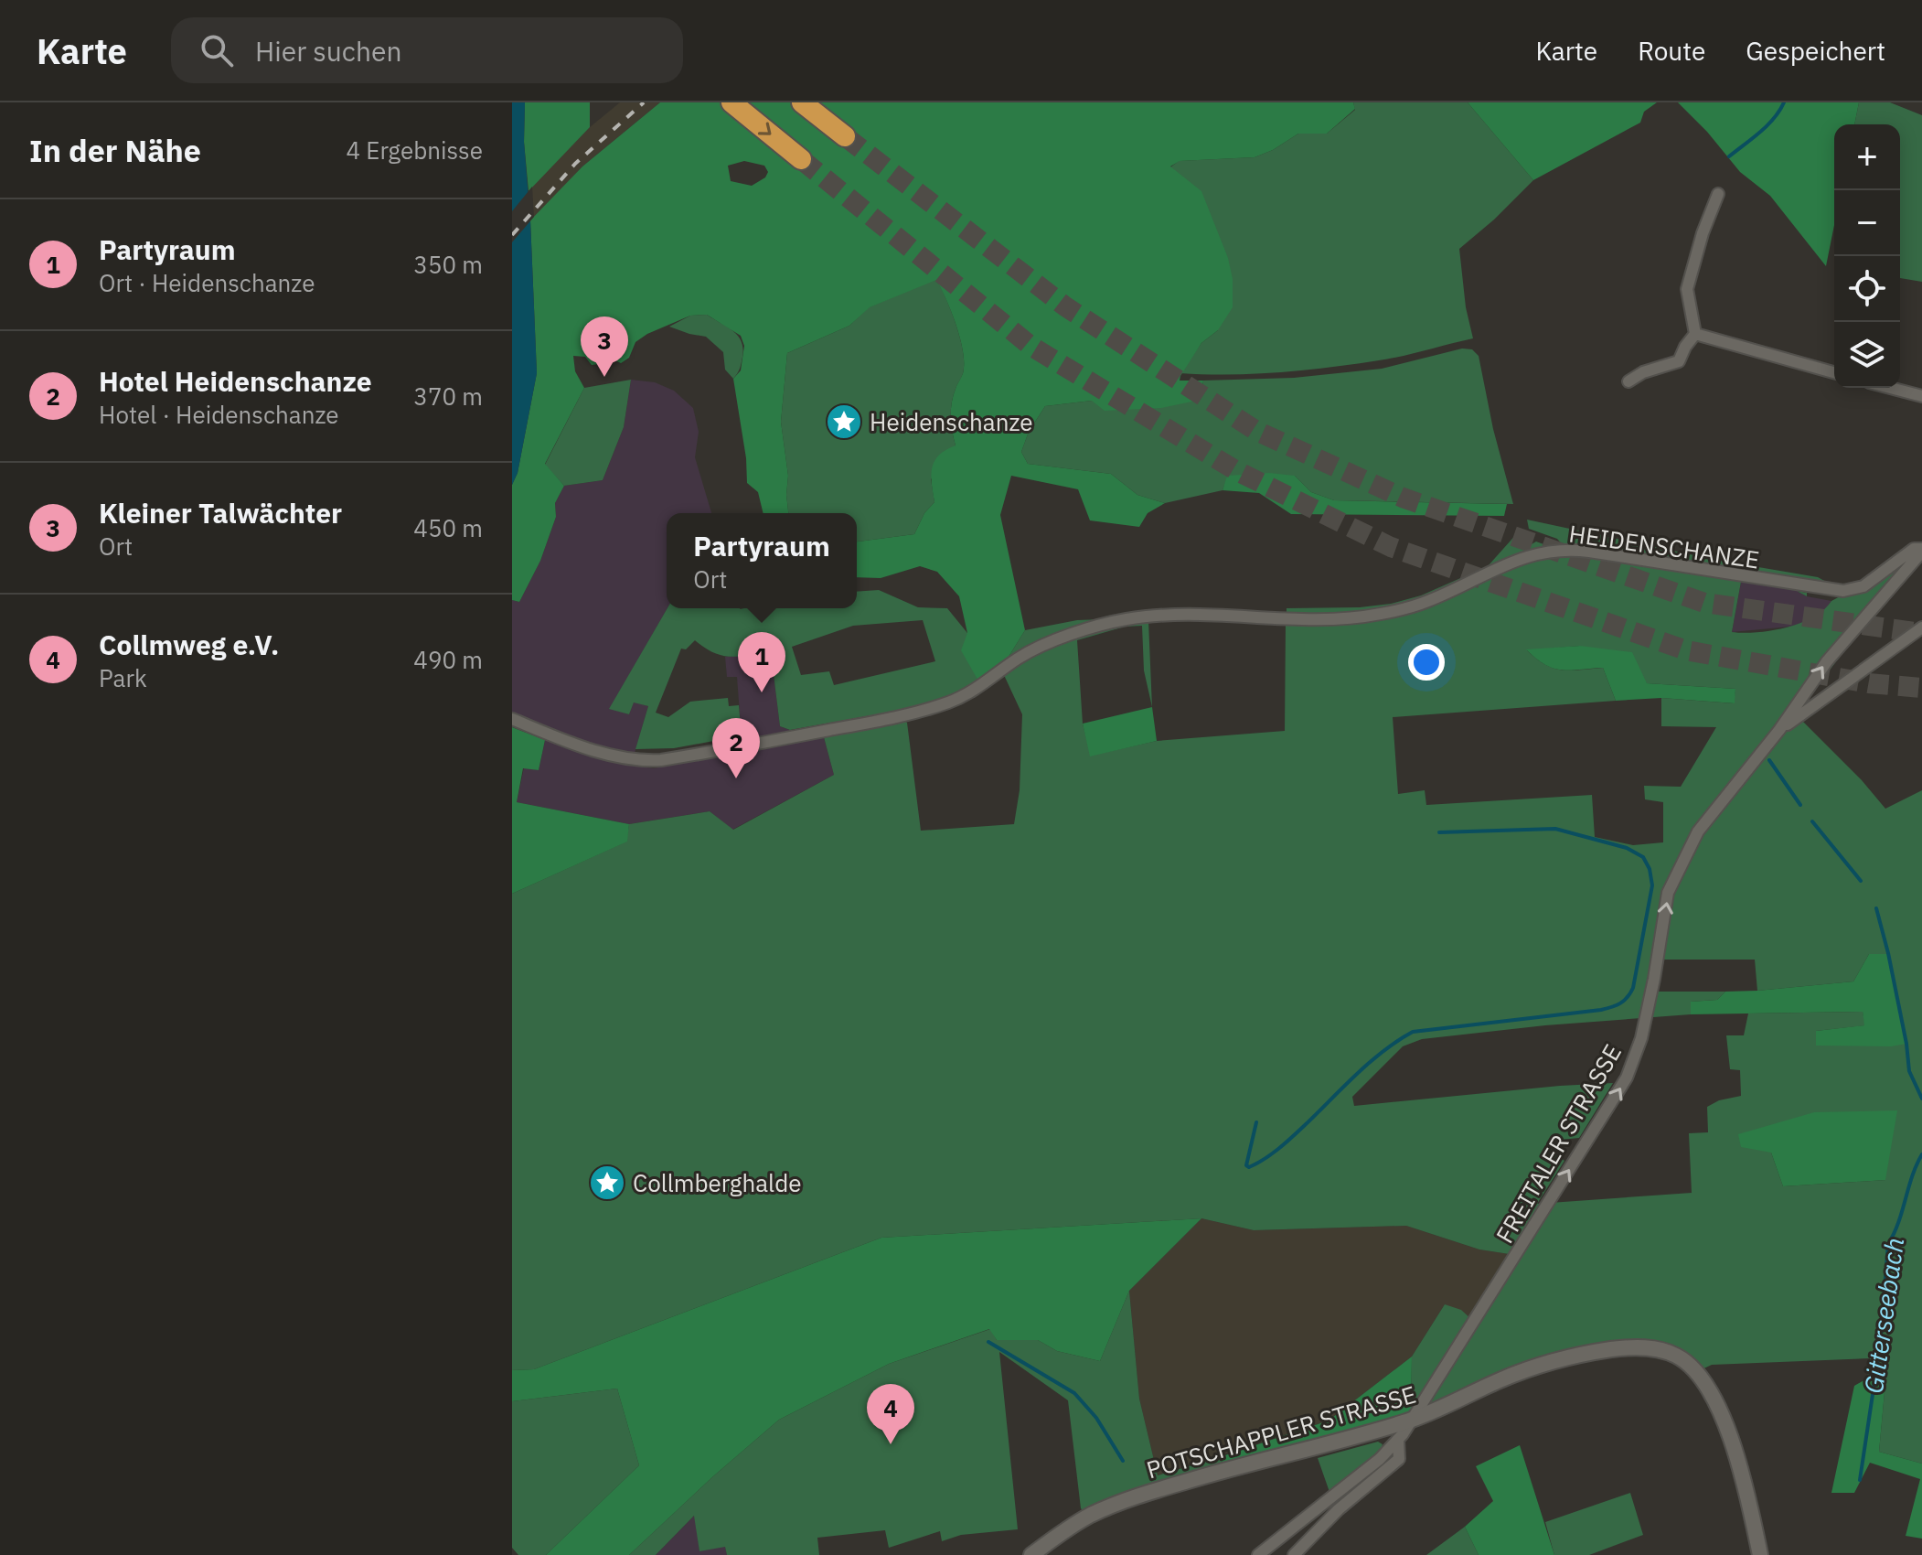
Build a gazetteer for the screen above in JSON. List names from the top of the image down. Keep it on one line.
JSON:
{"streets":{"street":["HEIDENSCHANZE","FREITALER STRASSE","POTSCHAPPLER STRASSE"]},"crossings":[["HEIDENSCHANZE","FREITALER STRASSE"],["FREITALER STRASSE","POTSCHAPPLER STRASSE"]],"one_way":["FREITALER STRASSE"],"water":["Gitterseebach"],"places":{"place":["Heidenschanze","Collmberghalde"]},"page":{"header":"Karte","search":"Hier suchen","nav":["Karte","Route","Gespeichert"],"heading":["In der Nähe","4 Ergebnisse"],"map_buttons":["+","−"],"list":[{"mark":"1","name":"Partyraum","note":"Ort · Heidenschanze","value":"350 m"},{"mark":"2","name":"Hotel Heidenschanze","note":"Hotel · Heidenschanze","value":"370 m"},{"mark":"3","name":"Kleiner Talwächter","note":"Ort","value":"450 m"},{"mark":"4","name":"Collmweg e.V.","note":"Park","value":"490 m"}],"pins":["3","1","2","4"],"popup":["Partyraum","Ort"]}}
